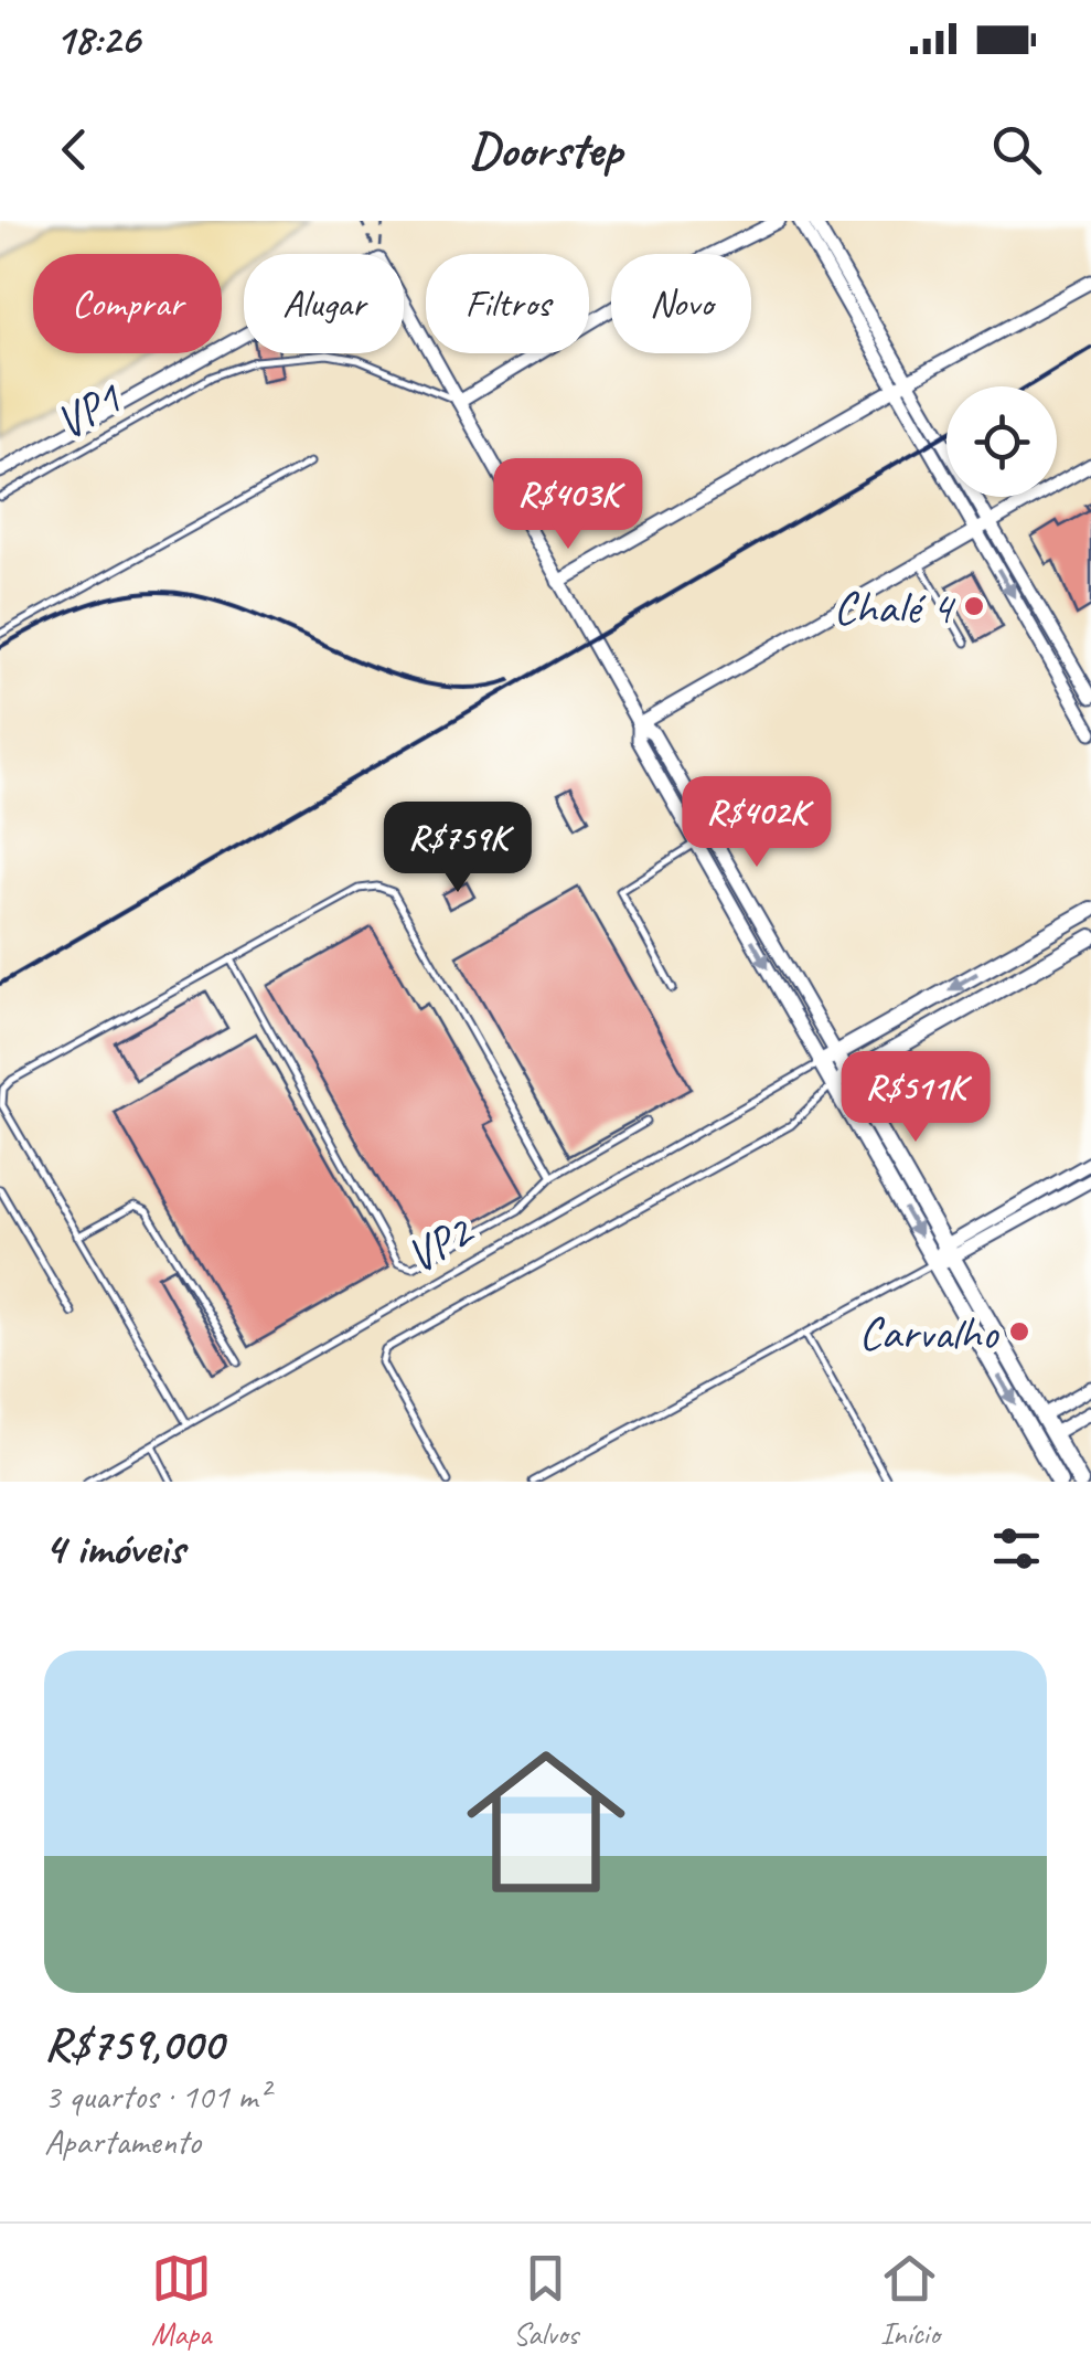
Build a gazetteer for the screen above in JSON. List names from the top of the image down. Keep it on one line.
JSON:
{"streets":{"lane":["VP1","VP2"]},"places":["Chalé 4","Carvalho"],"page":{"status":"18:26","header":"Doorstep","chip":["Comprar","Alugar","Filtros","Novo"],"price":["R$403K","R$402K","R$759K","R$511K"],"heading":"4 imóveis","list":[{"name":"R$759,000","note":"3 quartos · 101 m² · Apartamento"}],"tabs":["Mapa","Salvos","Início"]}}
